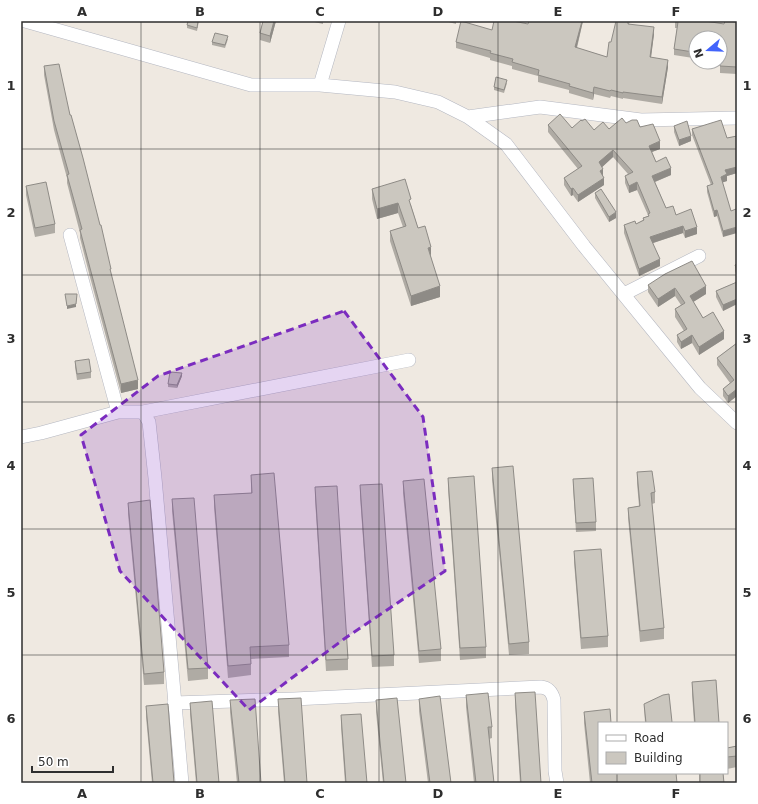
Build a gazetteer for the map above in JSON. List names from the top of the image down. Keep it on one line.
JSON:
{"legend":["Road","Building"],"scale_bar":"50 m","north":"left","grid":{"columns":["A","B","C","D","E","F"],"rows":["1","2","3","4","5","6"]}}
